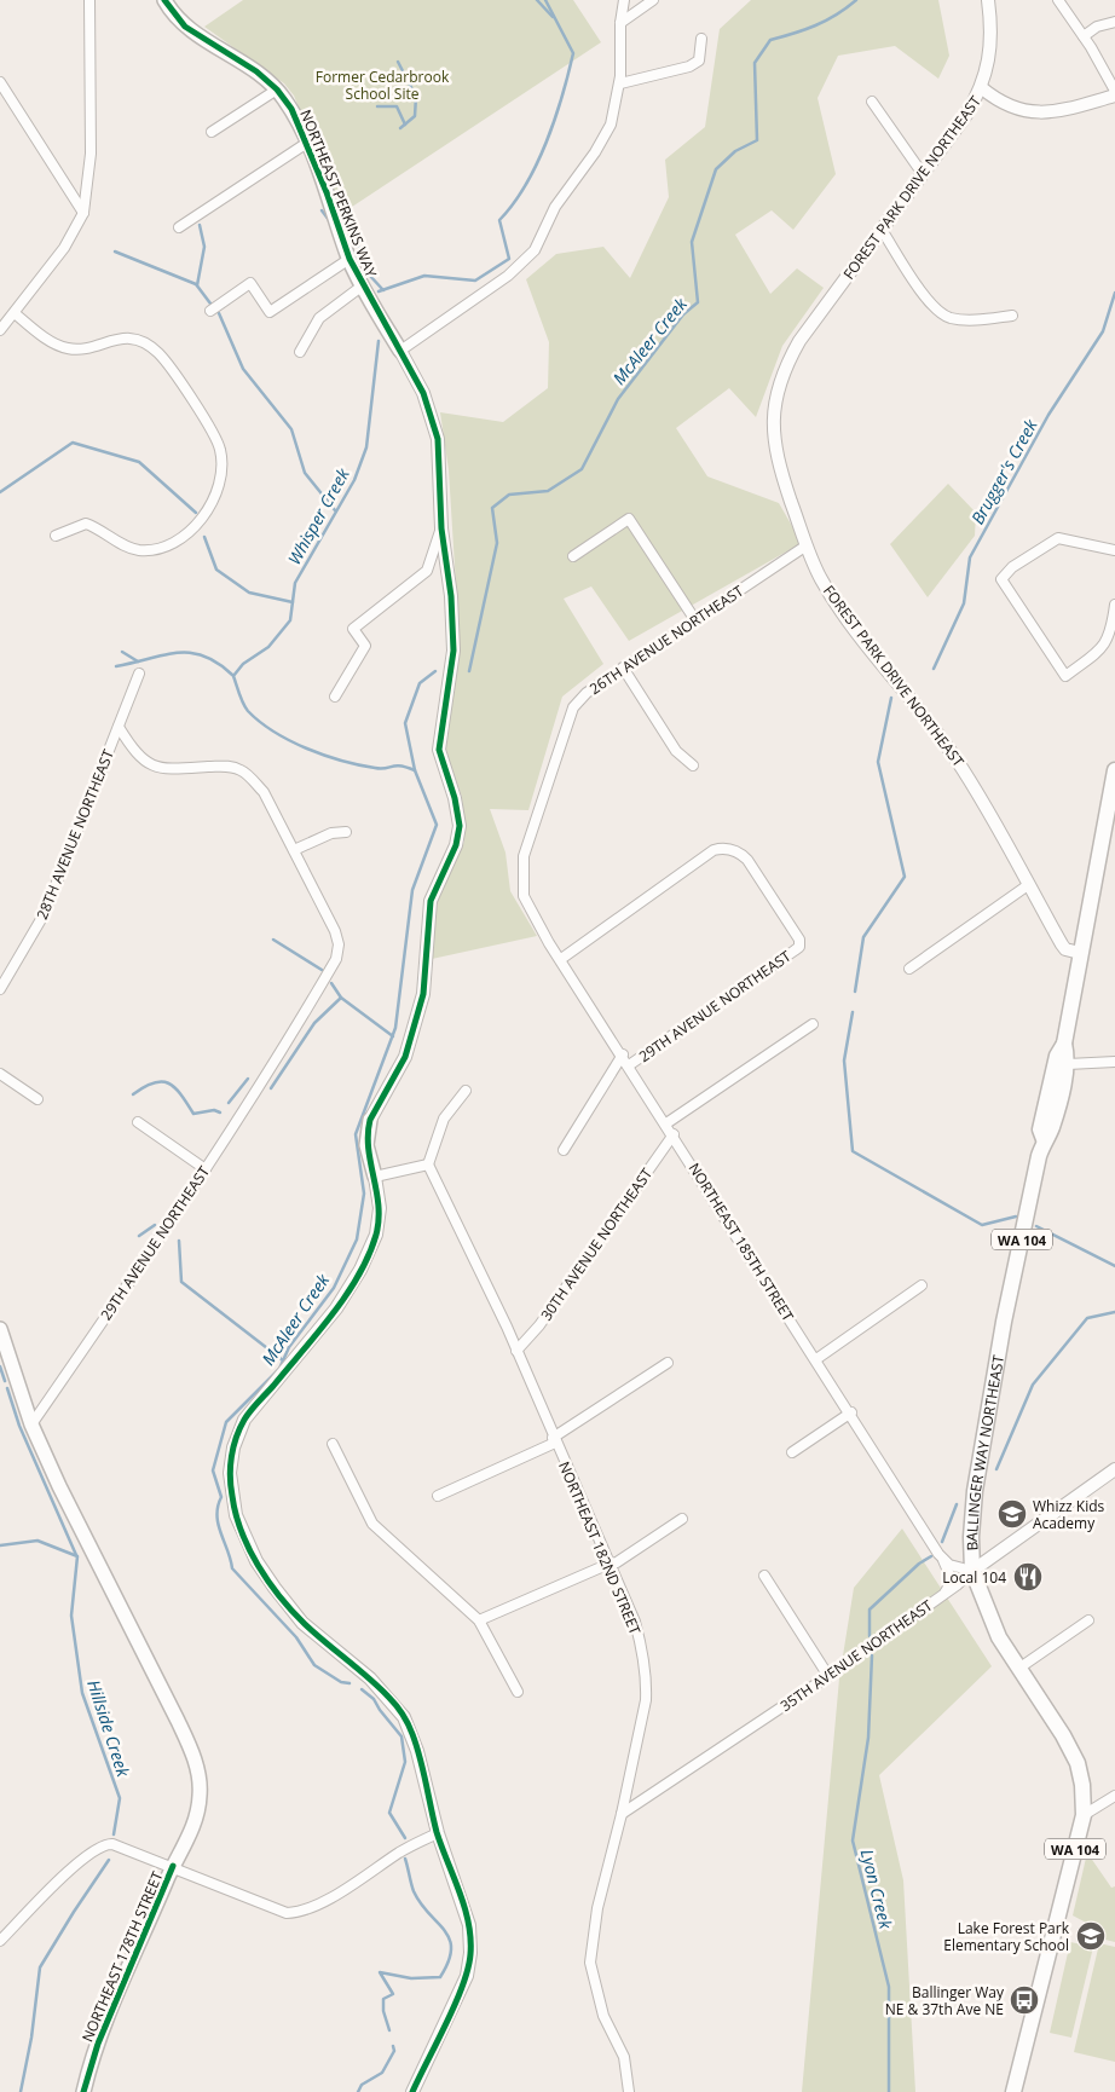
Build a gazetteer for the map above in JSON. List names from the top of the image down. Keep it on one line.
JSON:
{"streets":{"main road":["NORTHEAST PERKINS WAY","WA 104","BALLINGER WAY NORTHEAST","NORTHEAST 178TH STREET"],"street":["FOREST PARK DRIVE NORTHEAST","26TH AVENUE NORTHEAST","28TH AVENUE NORTHEAST","29TH AVENUE NORTHEAST","NORTHEAST 185TH STREET","30TH AVENUE NORTHEAST","NORTHEAST 182ND STREET","35TH AVENUE NORTHEAST"]},"crossings":[["FOREST PARK DRIVE NORTHEAST","26TH AVENUE NORTHEAST"],["FOREST PARK DRIVE NORTHEAST","WA 104"],["26TH AVENUE NORTHEAST","NORTHEAST 185TH STREET"],["29TH AVENUE NORTHEAST","NORTHEAST 185TH STREET"],["29TH AVENUE NORTHEAST","NORTHEAST 178TH STREET"],["WA 104","BALLINGER WAY NORTHEAST"],["NORTHEAST 185TH STREET","30TH AVENUE NORTHEAST"],["30TH AVENUE NORTHEAST","NORTHEAST 182ND STREET"],["BALLINGER WAY NORTHEAST","35TH AVENUE NORTHEAST"],["NORTHEAST 182ND STREET","35TH AVENUE NORTHEAST"]],"water":["McAleer Creek","Brugger's Creek","Whisper Creek","Hillside Creek","Lyon Creek"],"parks":["Former Cedarbrook School Site"],"places":{"school or university":["Whizz Kids Academy","Lake Forest Park Elementary School"],"restaurant":["Local 104"],"bus stop":["Ballinger Way NE & 37th Ave NE"]}}
